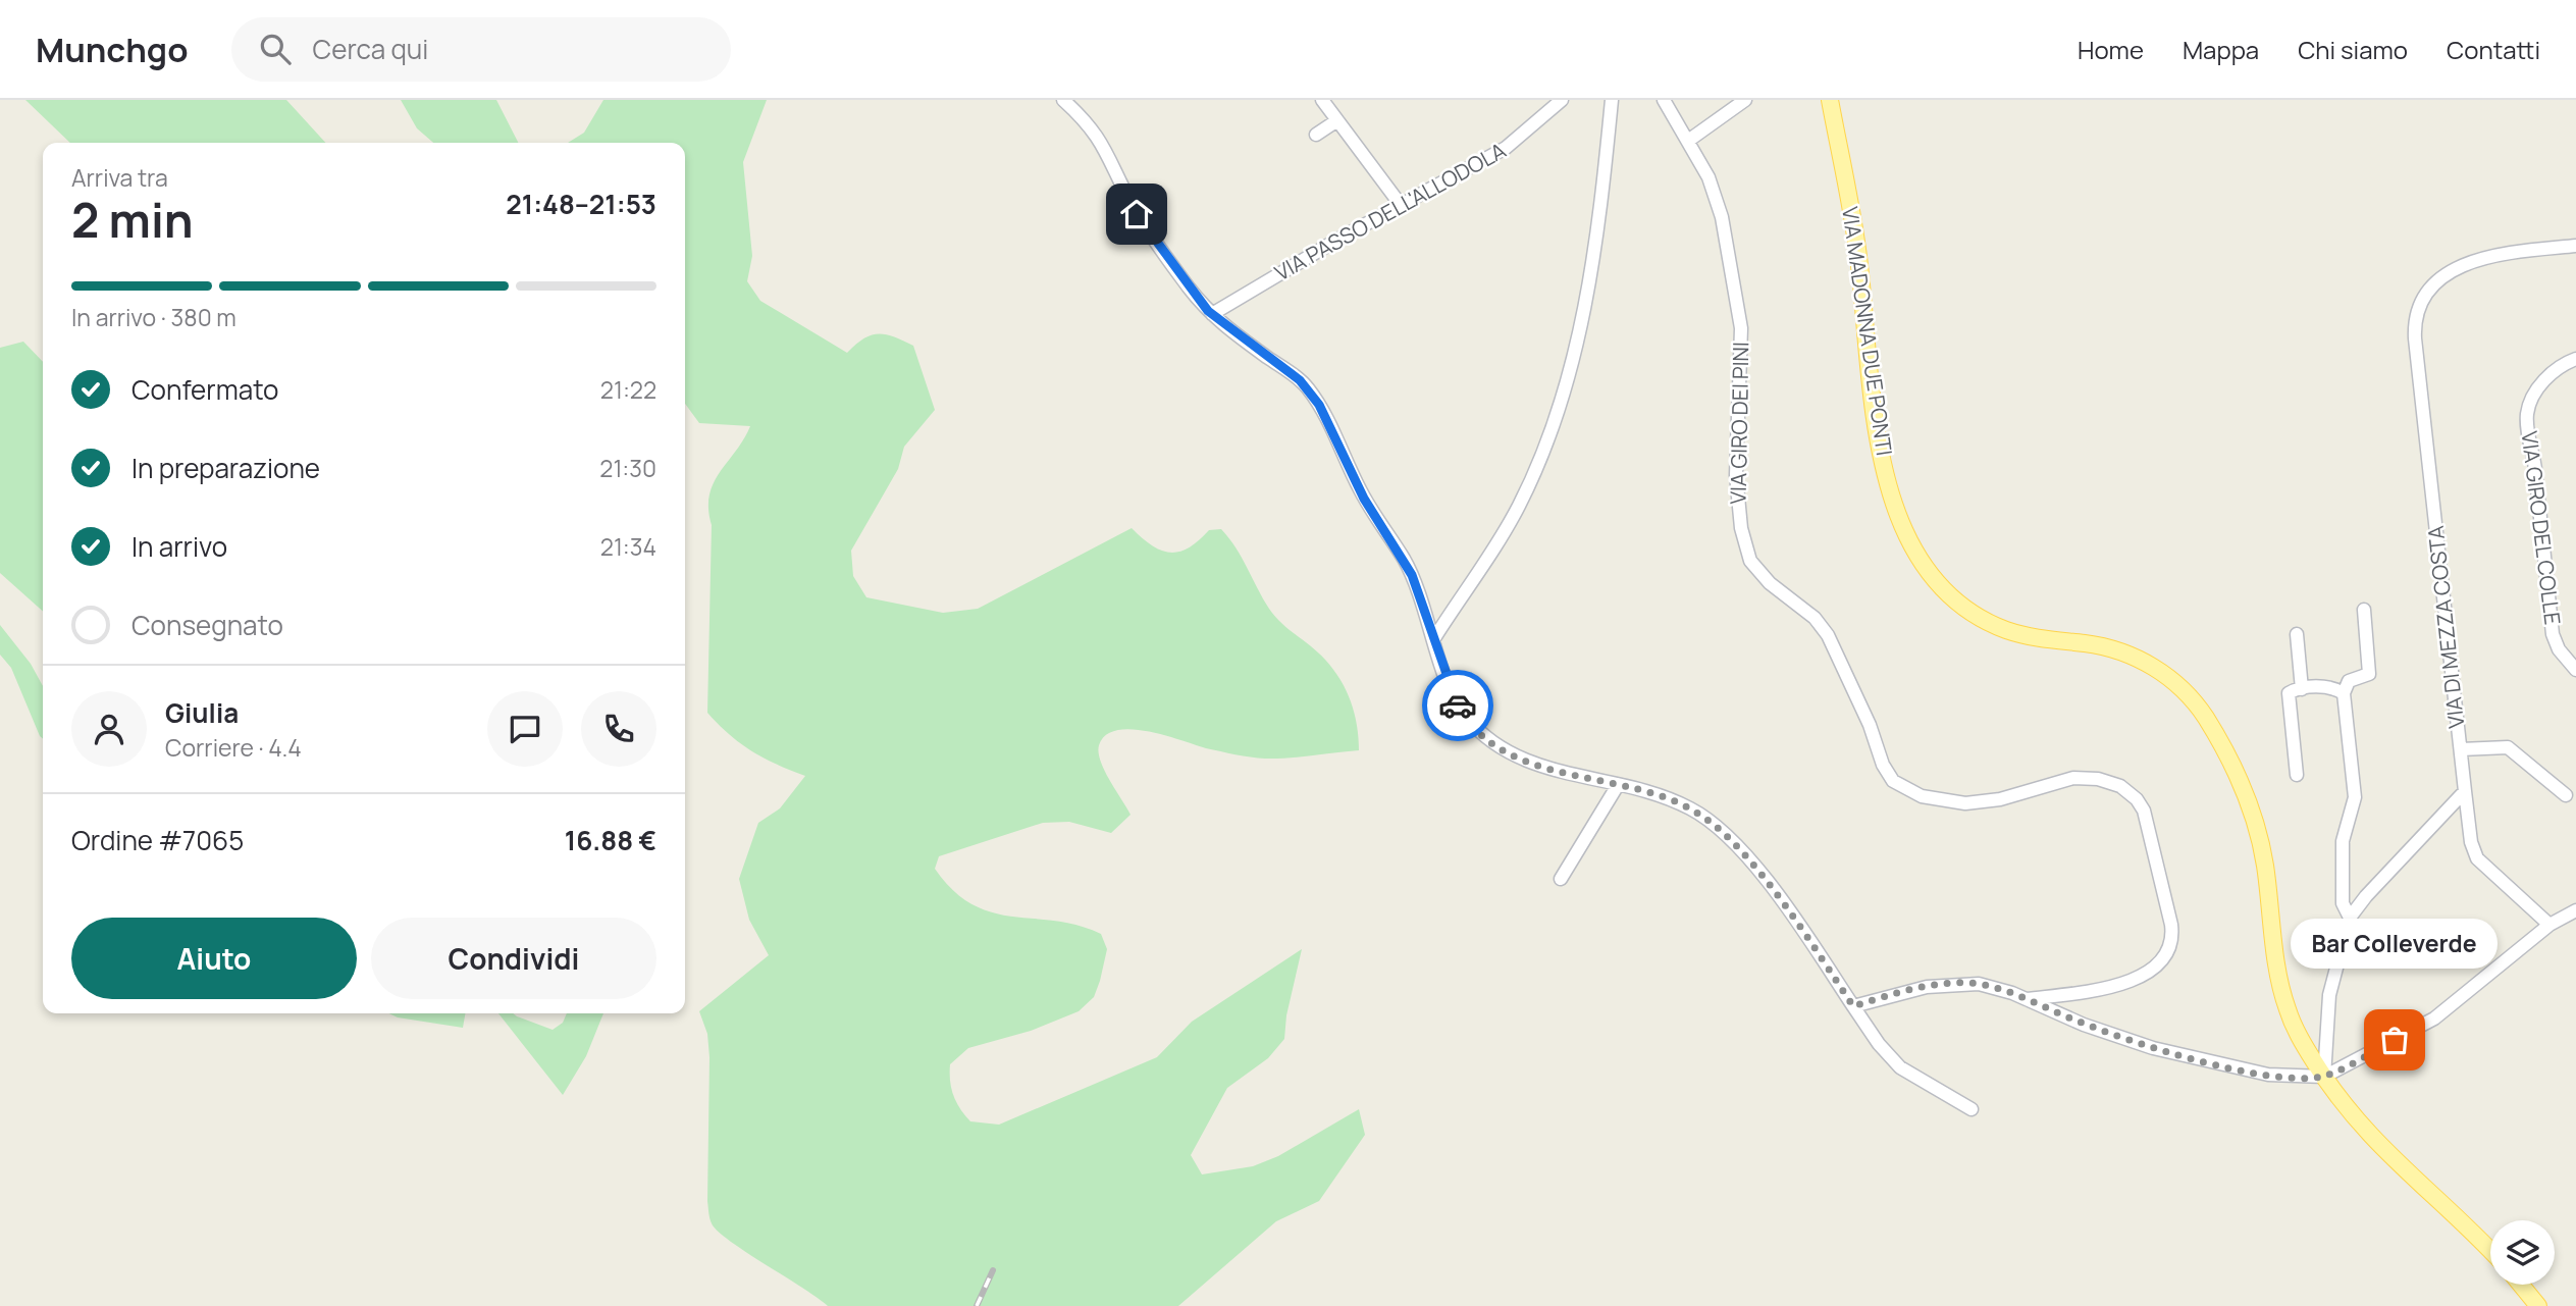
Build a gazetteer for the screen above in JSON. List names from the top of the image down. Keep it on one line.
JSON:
{"streets":{"main road":["VIA MADONNA DUE PONTI"],"street":["VIA PASSO DELL'ALLODOLA","VIA GIRO DEI PINI","VIA GIRO DEL COLLE","VIA DI MEZZA COSTA"]},"places":["Bar Colleverde"],"page":{"header":"Munchgo","search":"Cerca qui","nav":["Home","Mappa","Chi siamo","Contatti"],"heading":["2 min","Arriva tra","21:48–21:53"],"panel":["Giulia","Corriere · 4.4","Ordine #7065","16.88 €"],"bar":"In arrivo · 380 m","list":[["Confermato","21:22"],["In preparazione","21:30"],["In arrivo","21:34"],"Consegnato"],"buttons":["Aiuto","Condividi"],"bubble":"Bar Colleverde"}}
